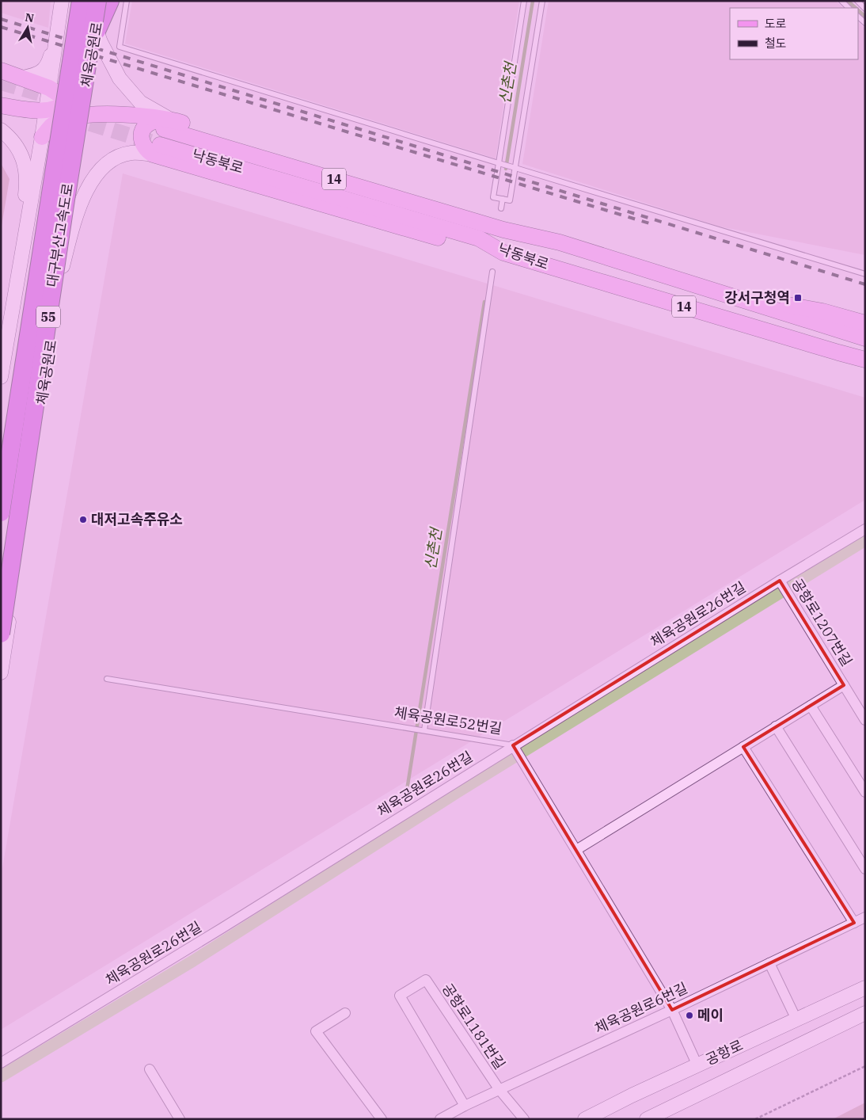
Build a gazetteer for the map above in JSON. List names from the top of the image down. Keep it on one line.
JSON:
{"streets":{"highway":["대구부산고속도로","55"],"main road":["체육공원로","낙동북로","14","공항로"],"street":["체육공원로26번길","공항로1207번길","체육공원로52번길","체육공원로6번길","공항로1181번길"]},"crossings":[["체육공원로26번길","공항로1207번길"],["체육공원로26번길","체육공원로52번길"],["체육공원로52번길","체육공원로6번길"],["체육공원로52번길","공항로"],["체육공원로6번길","공항로1181번길"]],"water":["신촌천"],"places":{"transit":["강서구청역"],"other":["대저고속주유소","메이"]},"legend":["도로","철도"],"north":"top"}
